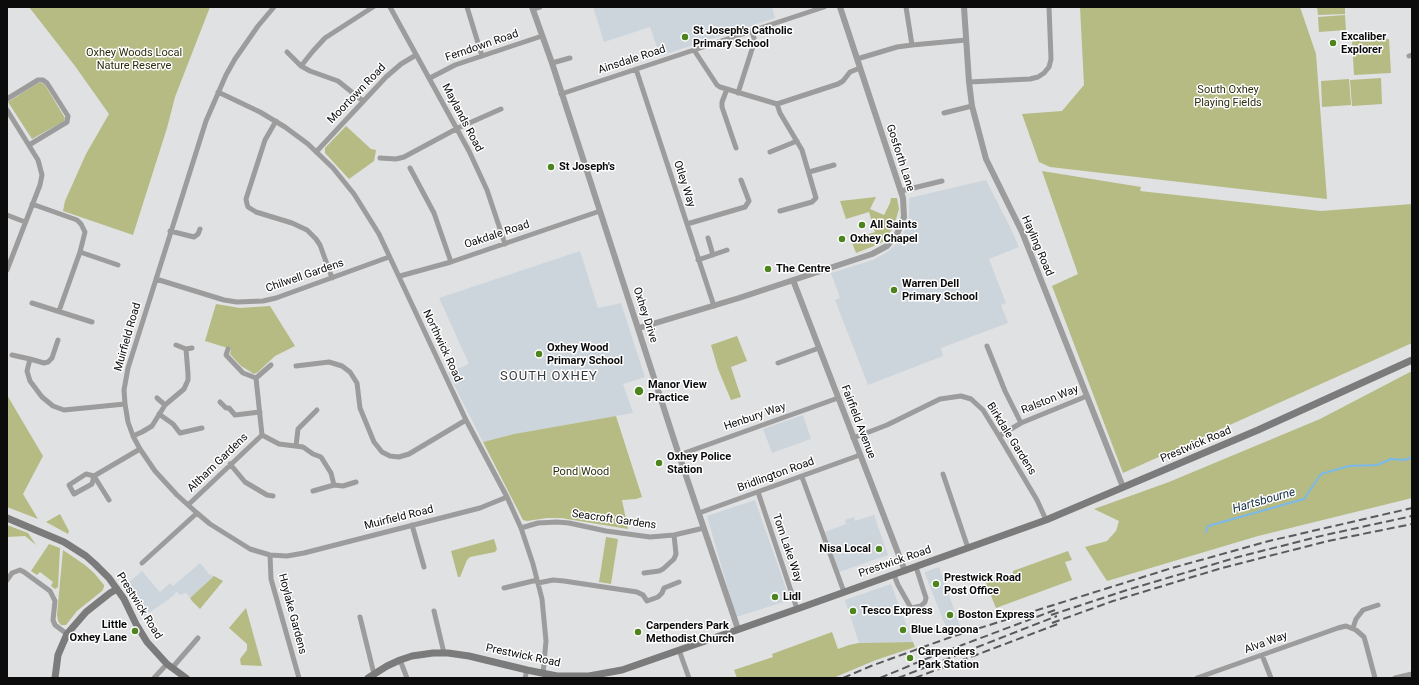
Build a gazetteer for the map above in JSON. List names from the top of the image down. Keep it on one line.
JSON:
{"streets":{"main road":["Prestwick Road"],"street":["Ferndown Road","Ainsdale Road","Moortown Road","Maylands Road","Gosforth Lane","Otley Way","Oakdale Road","Hayling Road","Chilwell Gardens","Oxhey Drive","Muirfield Road","Northwick Road","Ralston Way","Henbury Way","Fairfield Avenue","Birkdale Gardens","Altham Gardens","Bridlington Road","Seacroft Gardens","Tom Lake Way","Hoylake Gardens","Alva Way"]},"crossings":[["Ferndown Road","Maylands Road"],["Ferndown Road","Oxhey Drive"],["Ainsdale Road","Otley Way"],["Ainsdale Road","Oxhey Drive"],["Moortown Road","Maylands Road"],["Moortown Road","Northwick Road"],["Maylands Road","Oakdale Road"],["Gosforth Lane","Otley Way"],["Gosforth Lane","Oxhey Drive"],["Gosforth Lane","Fairfield Avenue"],["Oakdale Road","Oxhey Drive"],["Oakdale Road","Northwick Road"],["Hayling Road","Ralston Way"],["Hayling Road","Prestwick Road"],["Chilwell Gardens","Muirfield Road"],["Chilwell Gardens","Northwick Road"],["Oxhey Drive","Henbury Way"],["Oxhey Drive","Prestwick Road"],["Oxhey Drive","Bridlington Road"],["Oxhey Drive","Seacroft Gardens"],["Muirfield Road","Northwick Road"],["Muirfield Road","Altham Gardens"],["Muirfield Road","Hoylake Gardens"],["Northwick Road","Prestwick Road"],["Northwick Road","Seacroft Gardens"],["Ralston Way","Birkdale Gardens"],["Henbury Way","Fairfield Avenue"],["Fairfield Avenue","Birkdale Gardens"],["Fairfield Avenue","Prestwick Road"],["Fairfield Avenue","Bridlington Road"],["Birkdale Gardens","Prestwick Road"],["Prestwick Road","Tom Lake Way"],["Bridlington Road","Tom Lake Way"]],"districts":["SOUTH OXHEY"],"water":["Hartsbourne"],"parks":["Oxhey Woods Local Nature Reserve","South Oxhey Playing Fields","Pond Wood"],"places":["St Joseph's Catholic Primary School","Excaliber Explorer","St Joseph's","All Saints","Oxhey Chapel","The Centre","Warren Dell Primary School","Oxhey Wood Primary School","Manor View Practice","Oxhey Police Station","Nisa Local","Prestwick Road Post Office","Lidl","Tesco Express","Boston Express","Blue Lagoona","Little Oxhey Lane","Carpenders Park Methodist Church","Carpenders Park Station"]}
